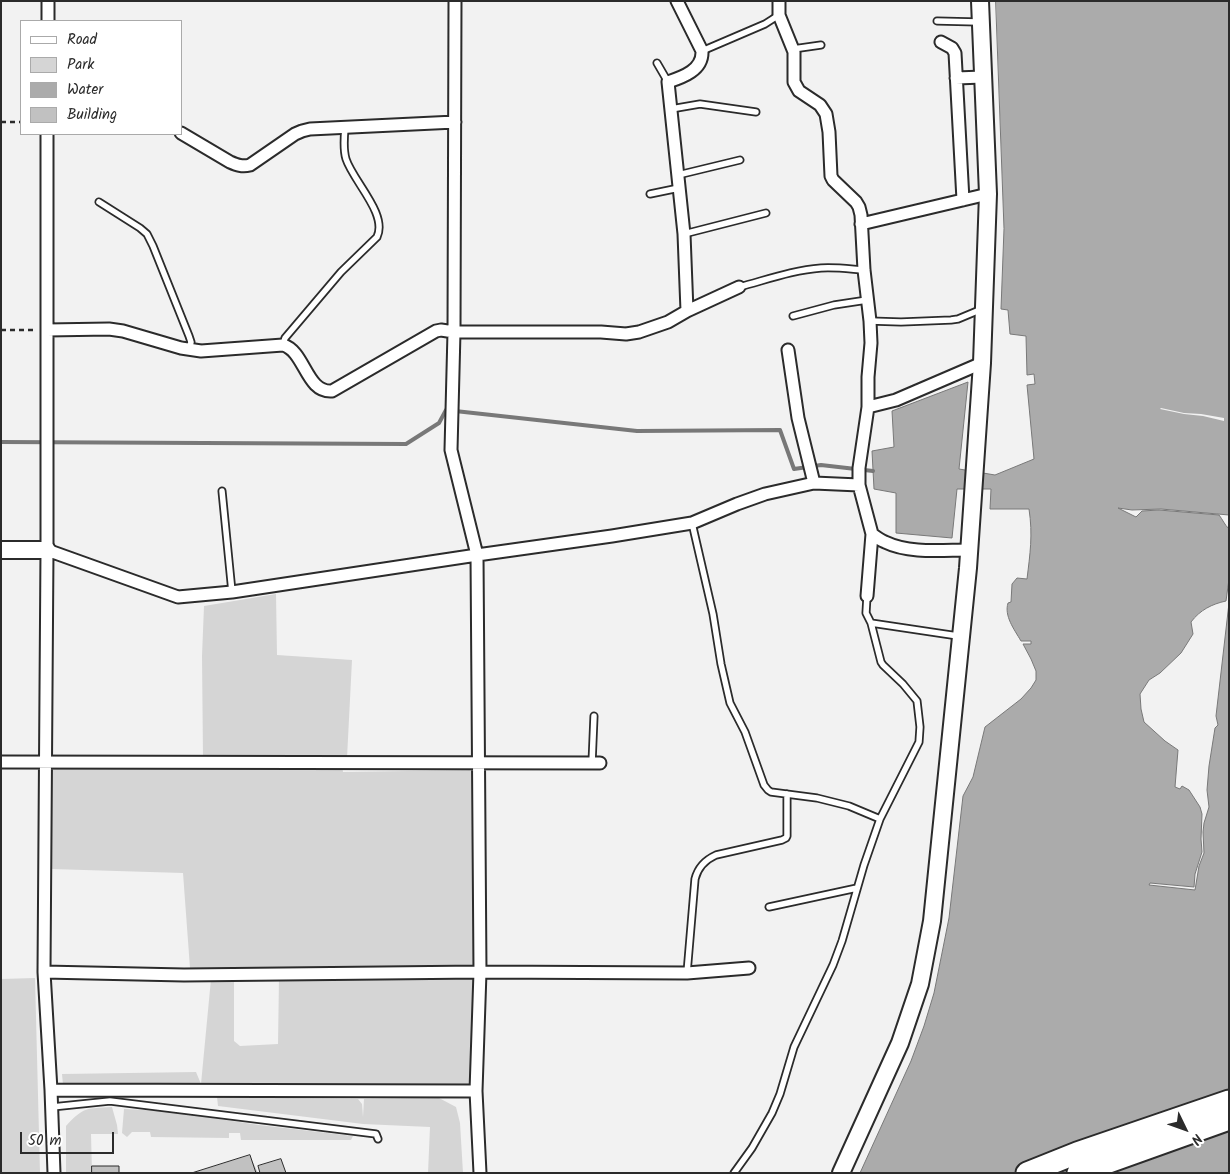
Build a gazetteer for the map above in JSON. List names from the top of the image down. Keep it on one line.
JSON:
{"legend":["Road","Park","Water","Building"],"scale_bar":"50 m","north":"bottom right"}
